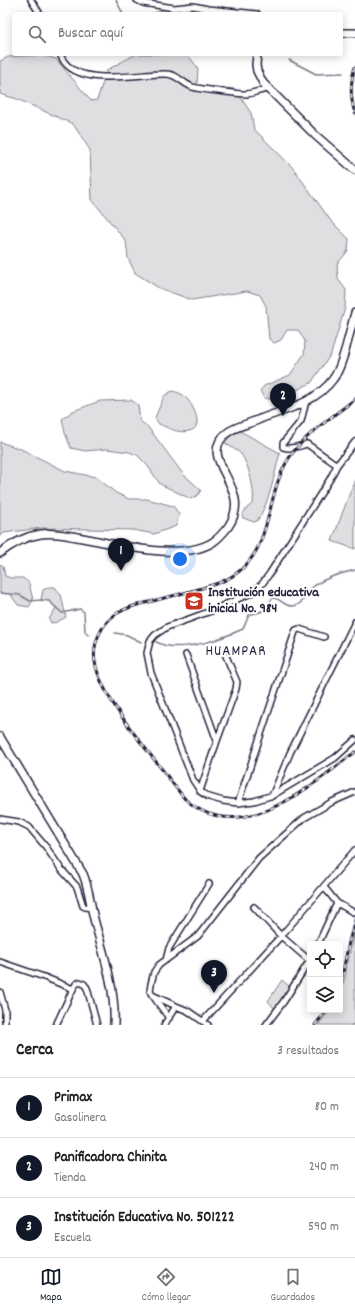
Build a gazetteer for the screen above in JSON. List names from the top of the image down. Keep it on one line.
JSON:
{"districts":["HUAMPAR"],"places":{"school or university":["Institución educativa inicial No. 984"]},"page":{"search":"Buscar aquí","pins":["2","1","3"],"heading":["Cerca","3 resultados"],"list":[{"mark":"1","name":"Primax","note":"Gasolinera","value":"80 m"},{"mark":"2","name":"Panificadora Chinita","note":"Tienda","value":"240 m"},{"mark":"3","name":"Institución Educativa No. 501222","note":"Escuela","value":"590 m"}],"nav":["Mapa","Cómo llegar","Guardados"]}}
